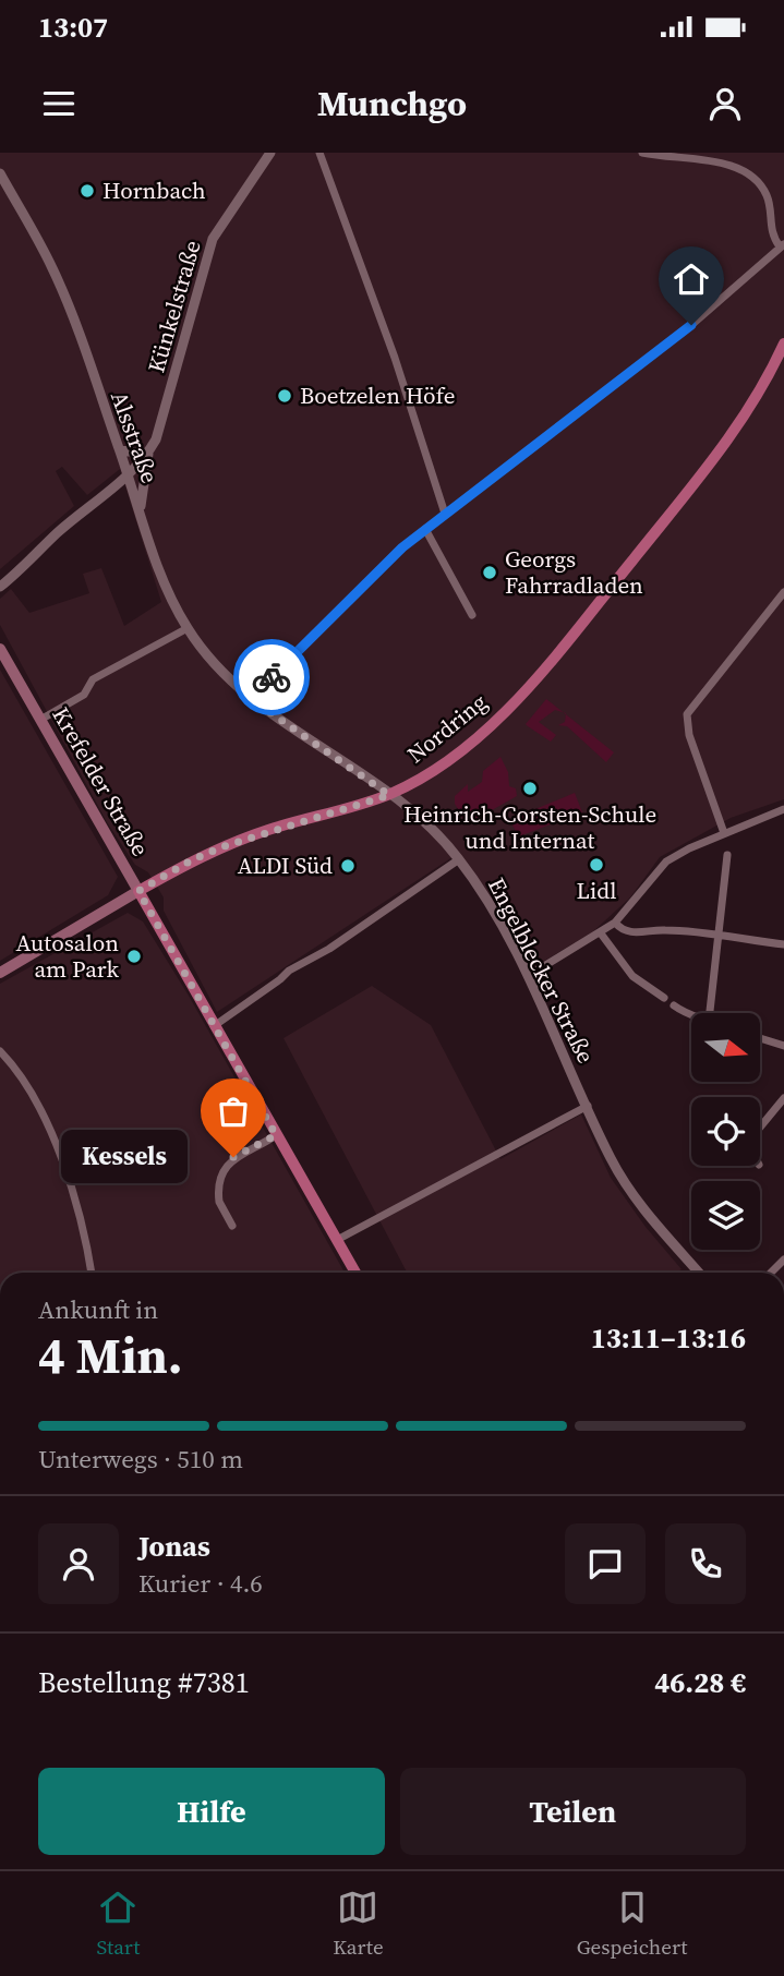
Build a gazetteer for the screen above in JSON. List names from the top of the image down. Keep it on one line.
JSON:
{"streets":{"main road":["Nordring","Krefelder Straße"],"street":["Künkelstraße","Alsstraße","Engelblecker Straße"]},"crossings":[["Künkelstraße","Alsstraße"],["Alsstraße","Engelblecker Straße"],["Nordring","Krefelder Straße"],["Nordring","Engelblecker Straße"]],"places":["Hornbach","Boetzelen Höfe","Georgs Fahrradladen","Heinrich-Corsten-Schule und Internat","Lidl","ALDI Süd","Autosalon am Park","Kessels"],"north":"right","page":{"status":"13:07","header":"Munchgo","bubble":"Kessels","heading":["4 Min.","Ankunft in","13:11–13:16"],"panel":["Jonas","Kurier · 4.6","Bestellung #7381","46.28 €"],"bar":"Unterwegs · 510 m","buttons":["Hilfe","Teilen"],"tabs":["Start","Karte","Gespeichert"]}}
